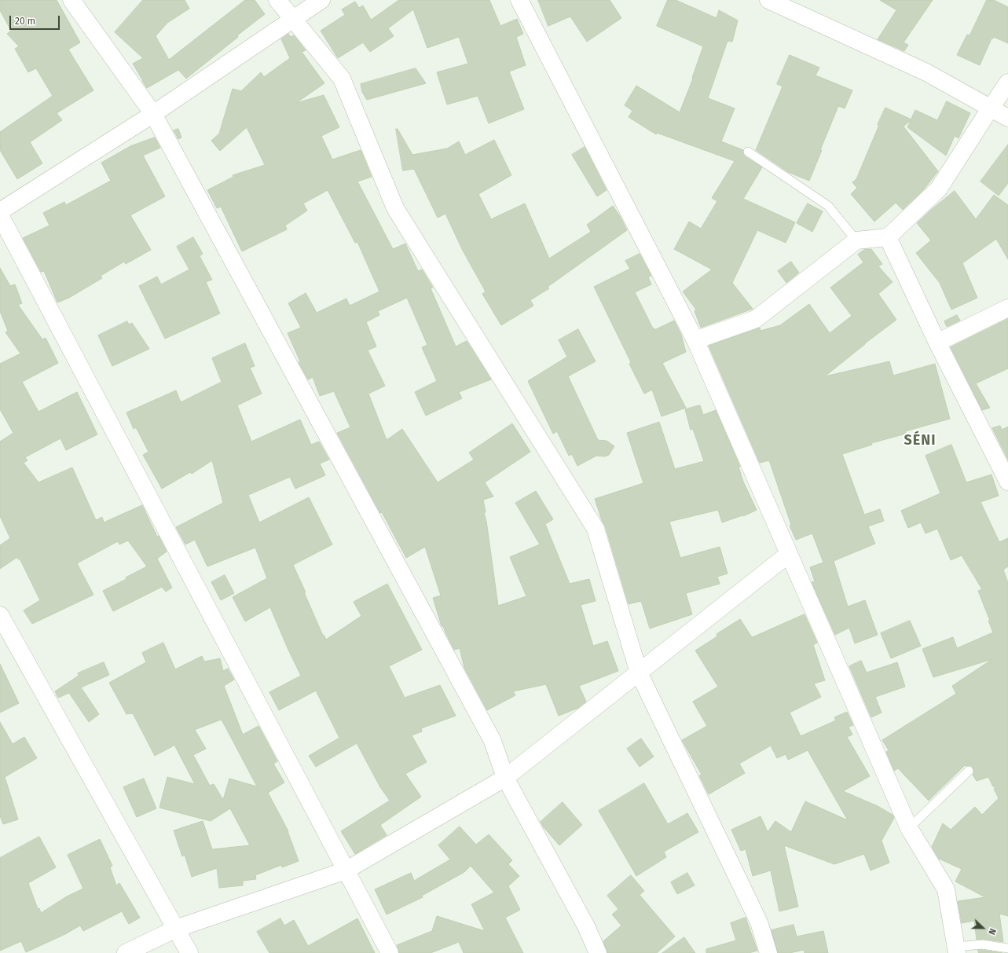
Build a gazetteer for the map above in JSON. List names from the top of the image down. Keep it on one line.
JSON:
{"districts":["SÉNI"],"scale_bar":"20 m","north":"right"}
